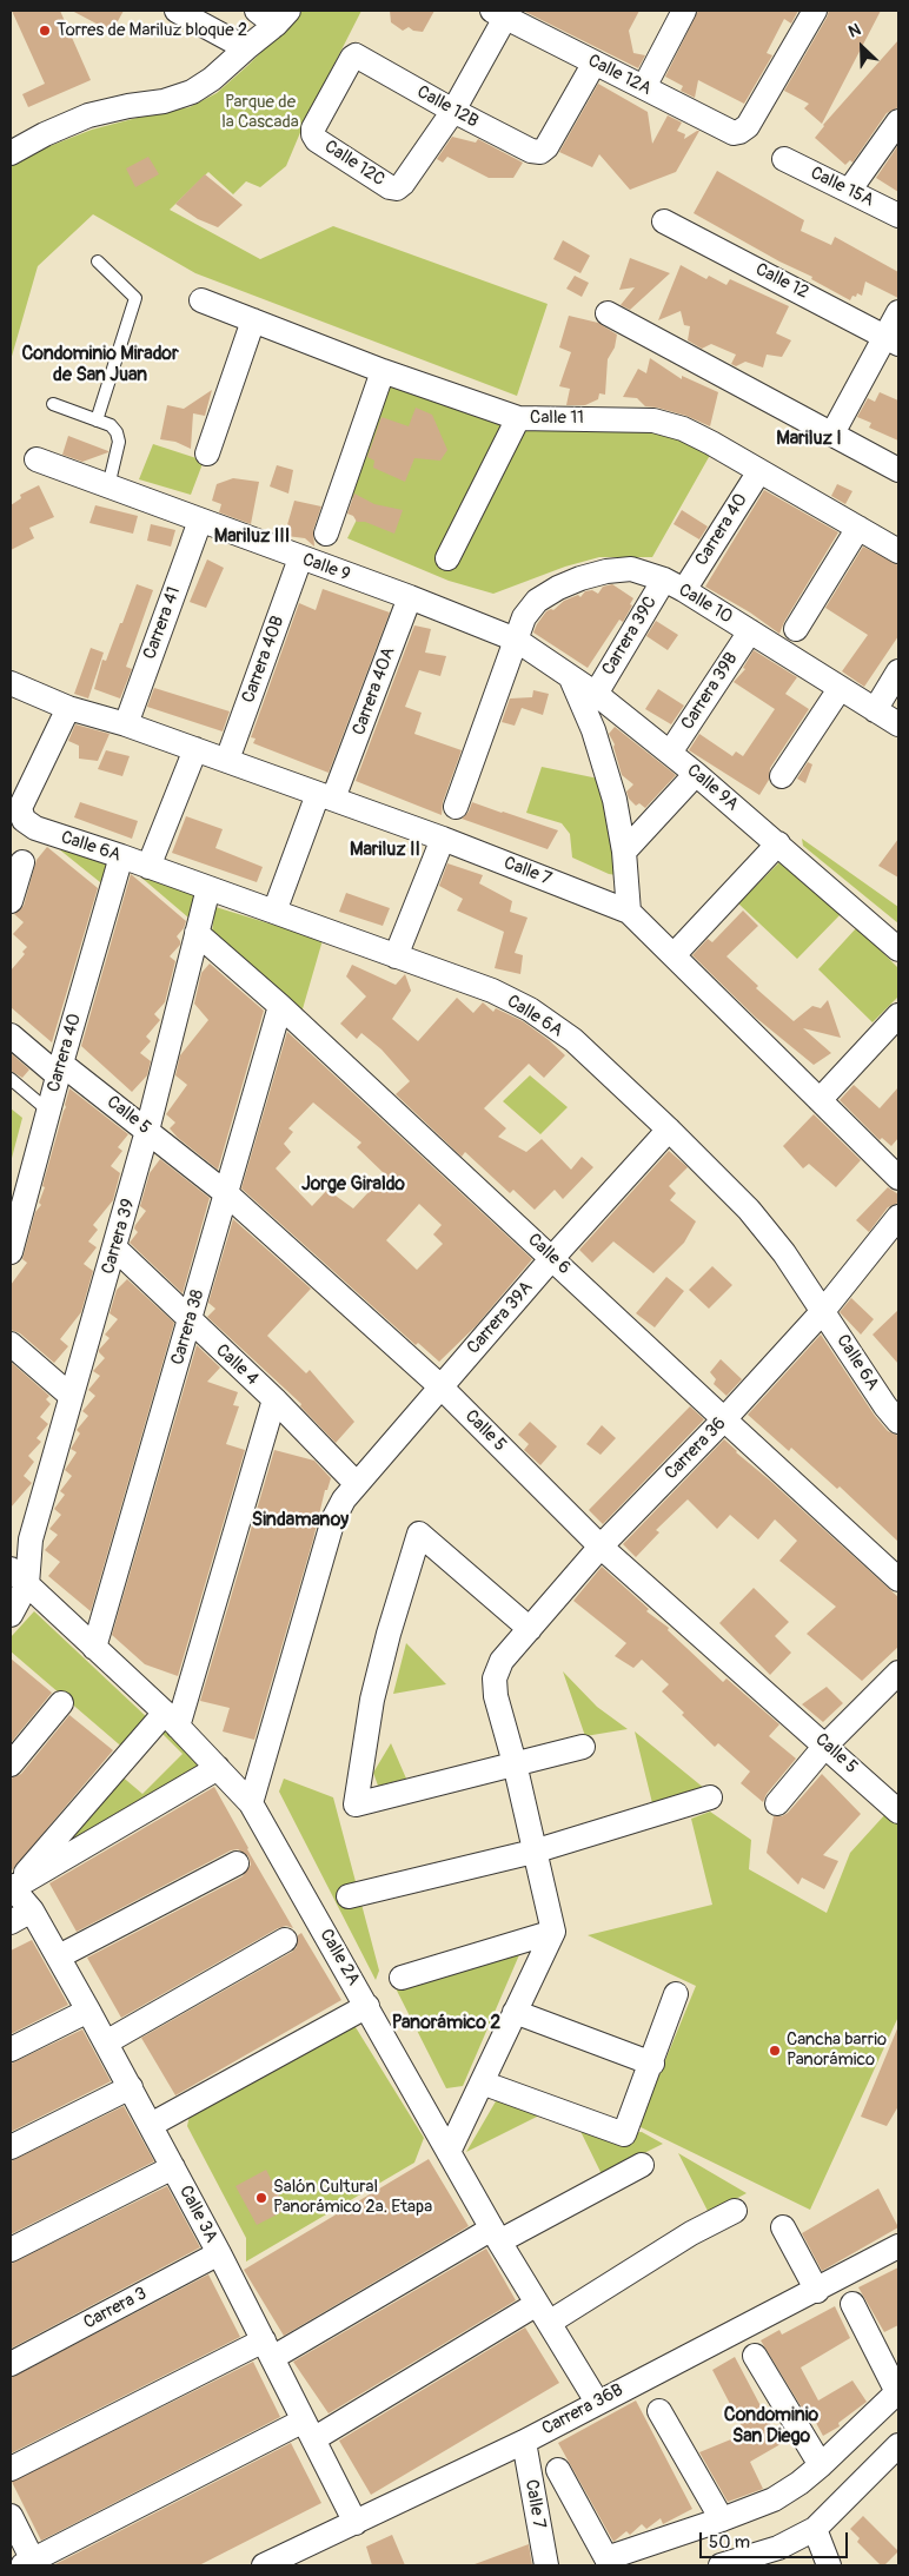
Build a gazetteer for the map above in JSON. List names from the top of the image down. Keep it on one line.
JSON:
{"streets":{"street":["Calle 12A","Calle 12B","Calle 12C","Calle 15A","Calle 12","Calle 11","Carrera 40","Calle 9","Calle 10","Carrera 41","Carrera 39C","Carrera 40B","Carrera 40A","Carrera 39B","Calle 9A","Calle 6A","Calle 7","Calle 5","Carrera 39","Calle 6","Carrera 39A","Carrera 38","Calle 4","Carrera 36","Calle 2A","Calle 3A","Carrera 3","Carrera 36B"]},"crossings":[["Calle 12A","Calle 12B"],["Calle 12B","Calle 12C"],["Calle 11","Carrera 40"],["Carrera 40","Calle 10"],["Carrera 40","Carrera 39C"],["Carrera 40","Calle 6A"],["Carrera 40","Calle 5"],["Calle 9","Calle 10"],["Calle 9","Carrera 41"],["Calle 9","Carrera 40B"],["Calle 9","Carrera 40A"],["Calle 9","Calle 9A"],["Calle 10","Carrera 39C"],["Calle 10","Carrera 39B"],["Calle 10","Calle 9A"],["Carrera 41","Calle 7"],["Carrera 39C","Calle 9A"],["Carrera 40B","Calle 7"],["Carrera 40A","Calle 6A"],["Carrera 40A","Calle 7"],["Carrera 39B","Calle 9A"],["Calle 6A","Calle 7"],["Calle 6A","Carrera 39"],["Calle 6A","Carrera 39A"],["Calle 6A","Carrera 36"],["Calle 7","Carrera 36B"],["Calle 5","Carrera 39"],["Calle 5","Carrera 39A"],["Calle 5","Carrera 38"],["Calle 5","Carrera 36"],["Carrera 39","Calle 6"],["Carrera 39","Calle 4"],["Carrera 39","Calle 2A"],["Calle 6","Carrera 39A"],["Calle 6","Carrera 38"],["Calle 6","Carrera 36"],["Carrera 39A","Calle 4"],["Carrera 39A","Calle 2A"],["Carrera 38","Calle 4"],["Carrera 38","Calle 2A"],["Calle 2A","Carrera 36B"],["Calle 3A","Carrera 3"],["Calle 3A","Carrera 36B"]],"districts":["Condominio Mirador de San Juan","Mariluz I","Mariluz III","Mariluz II","Jorge Giraldo","Sindamanoy","Panorámico 2","Condominio San Diego"],"parks":["Parque de la Cascada"],"places":["Torres de Mariluz bloque 2","Cancha barrio Panorámico","Salón Cultural Panorámico 2a. Etapa"],"scale_bar":"50 m","north":"top left"}
